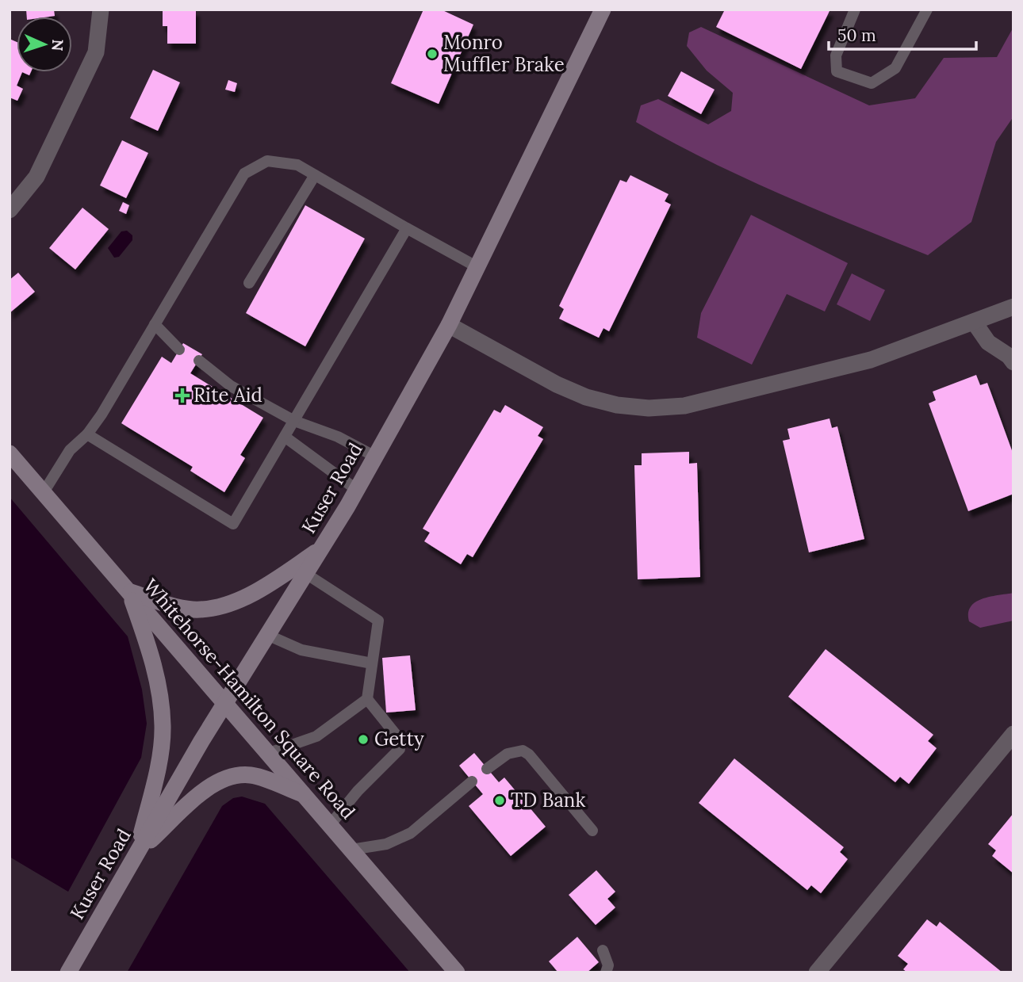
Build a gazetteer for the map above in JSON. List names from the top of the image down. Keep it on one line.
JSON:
{"streets":{"street":["Kuser Road","Whitehorse-Hamilton Square Road"]},"crossings":[["Kuser Road","Whitehorse-Hamilton Square Road"]],"places":{"other":["Monro Muffler Brake","Getty","TD Bank"],"health":["Rite Aid"]},"scale_bar":"50 m","north":"right"}
